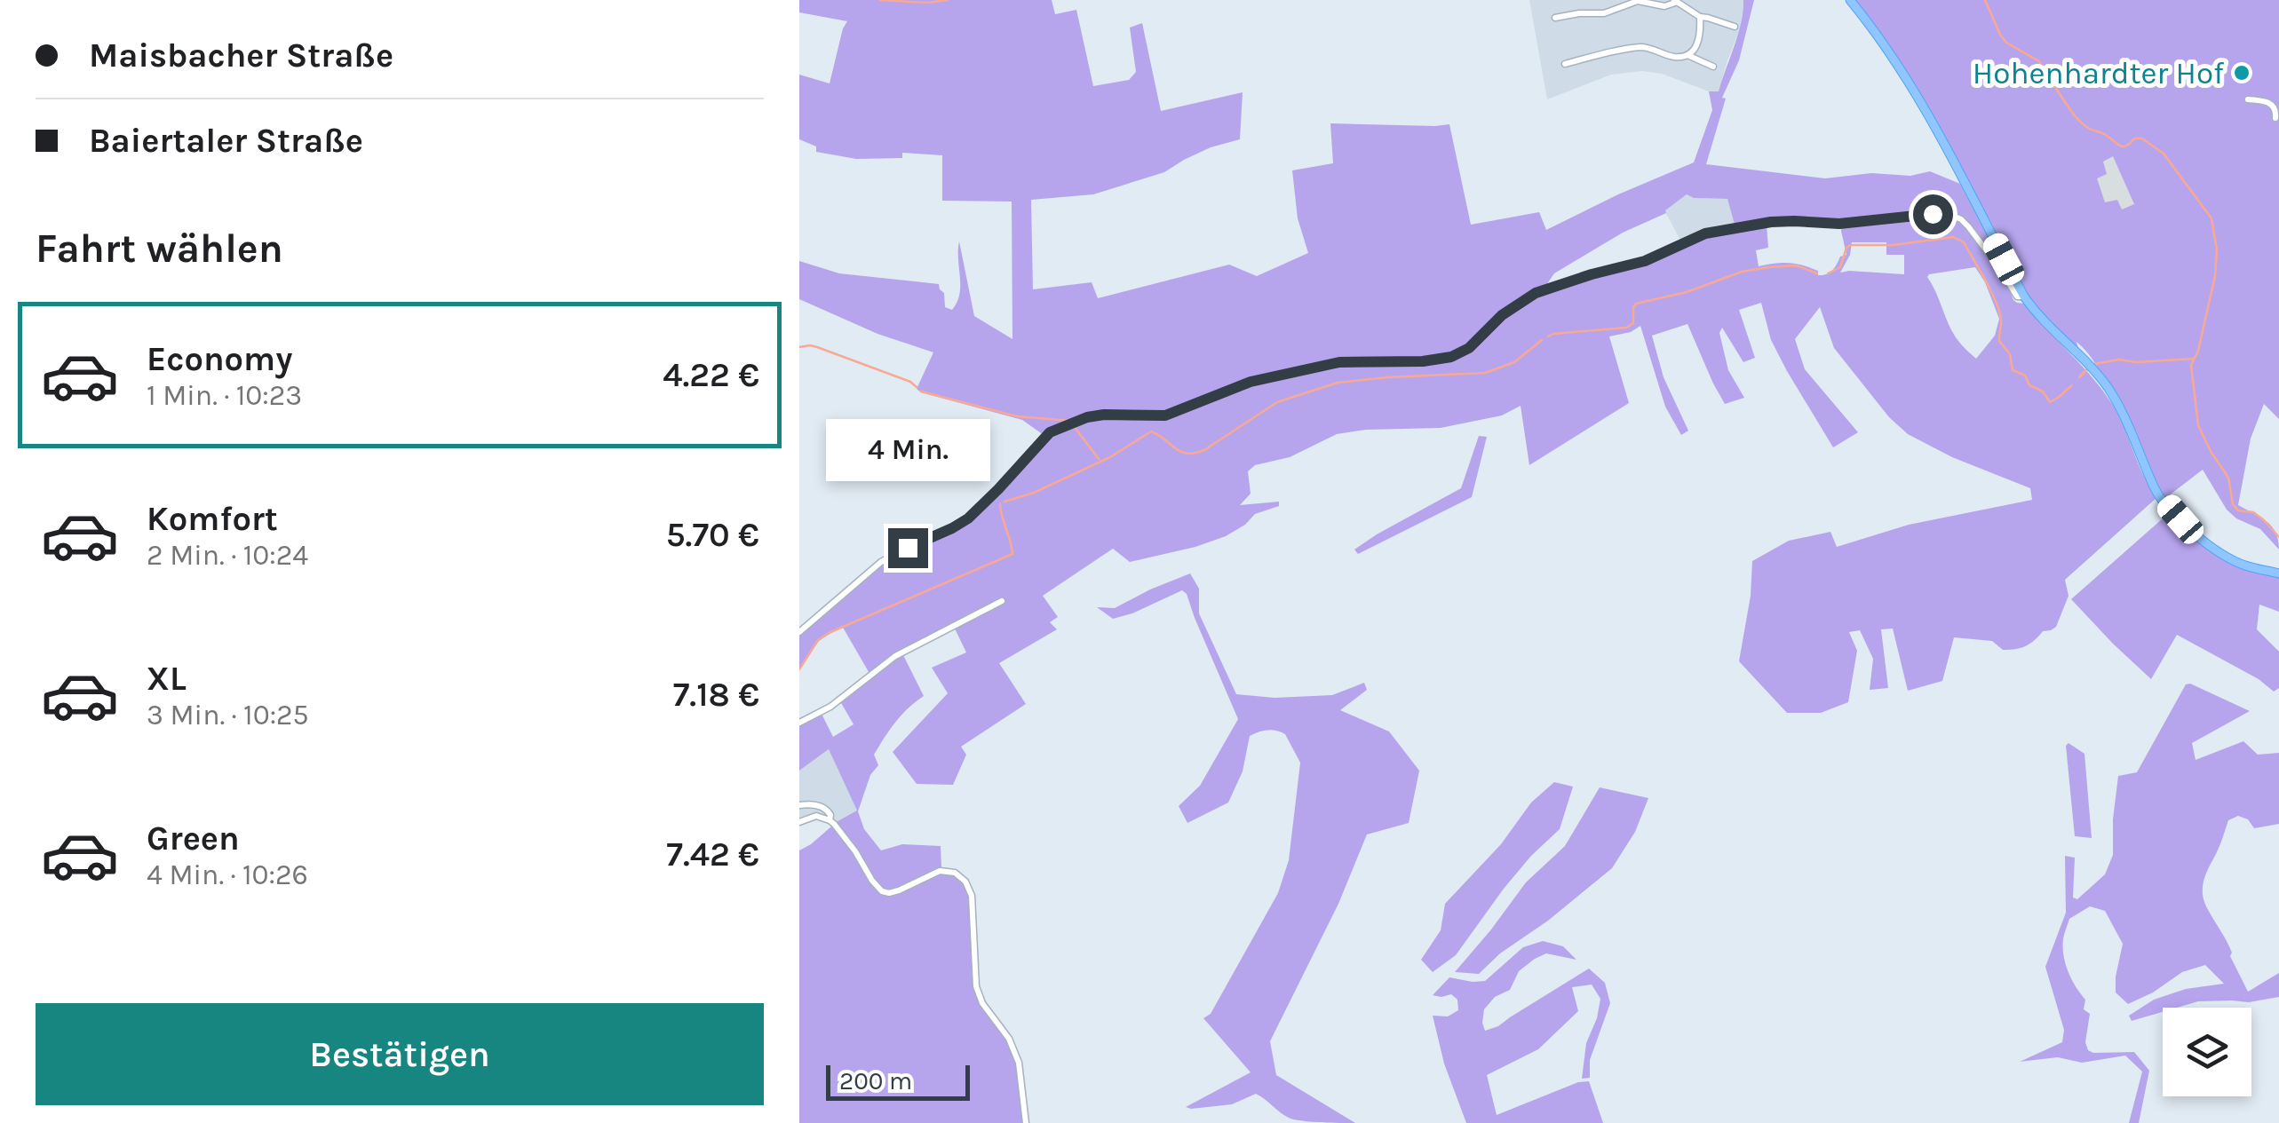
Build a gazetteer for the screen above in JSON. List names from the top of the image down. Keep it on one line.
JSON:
{"places":["Hohenhardter Hof"],"scale_bar":"200 m","page":{"banner":["Maisbacher Straße","Baiertaler Straße"],"heading":"Fahrt wählen","list":[{"name":"Economy","note":"1 Min. · 10:23","value":"4.22 €"},{"name":"Komfort","note":"2 Min. · 10:24","value":"5.70 €"},{"name":"XL","note":"3 Min. · 10:25","value":"7.18 €"},{"name":"Green","note":"4 Min. · 10:26","value":"7.42 €"}],"bubble":"4 Min.","buttons":"Bestätigen","scale":"200 m"}}
